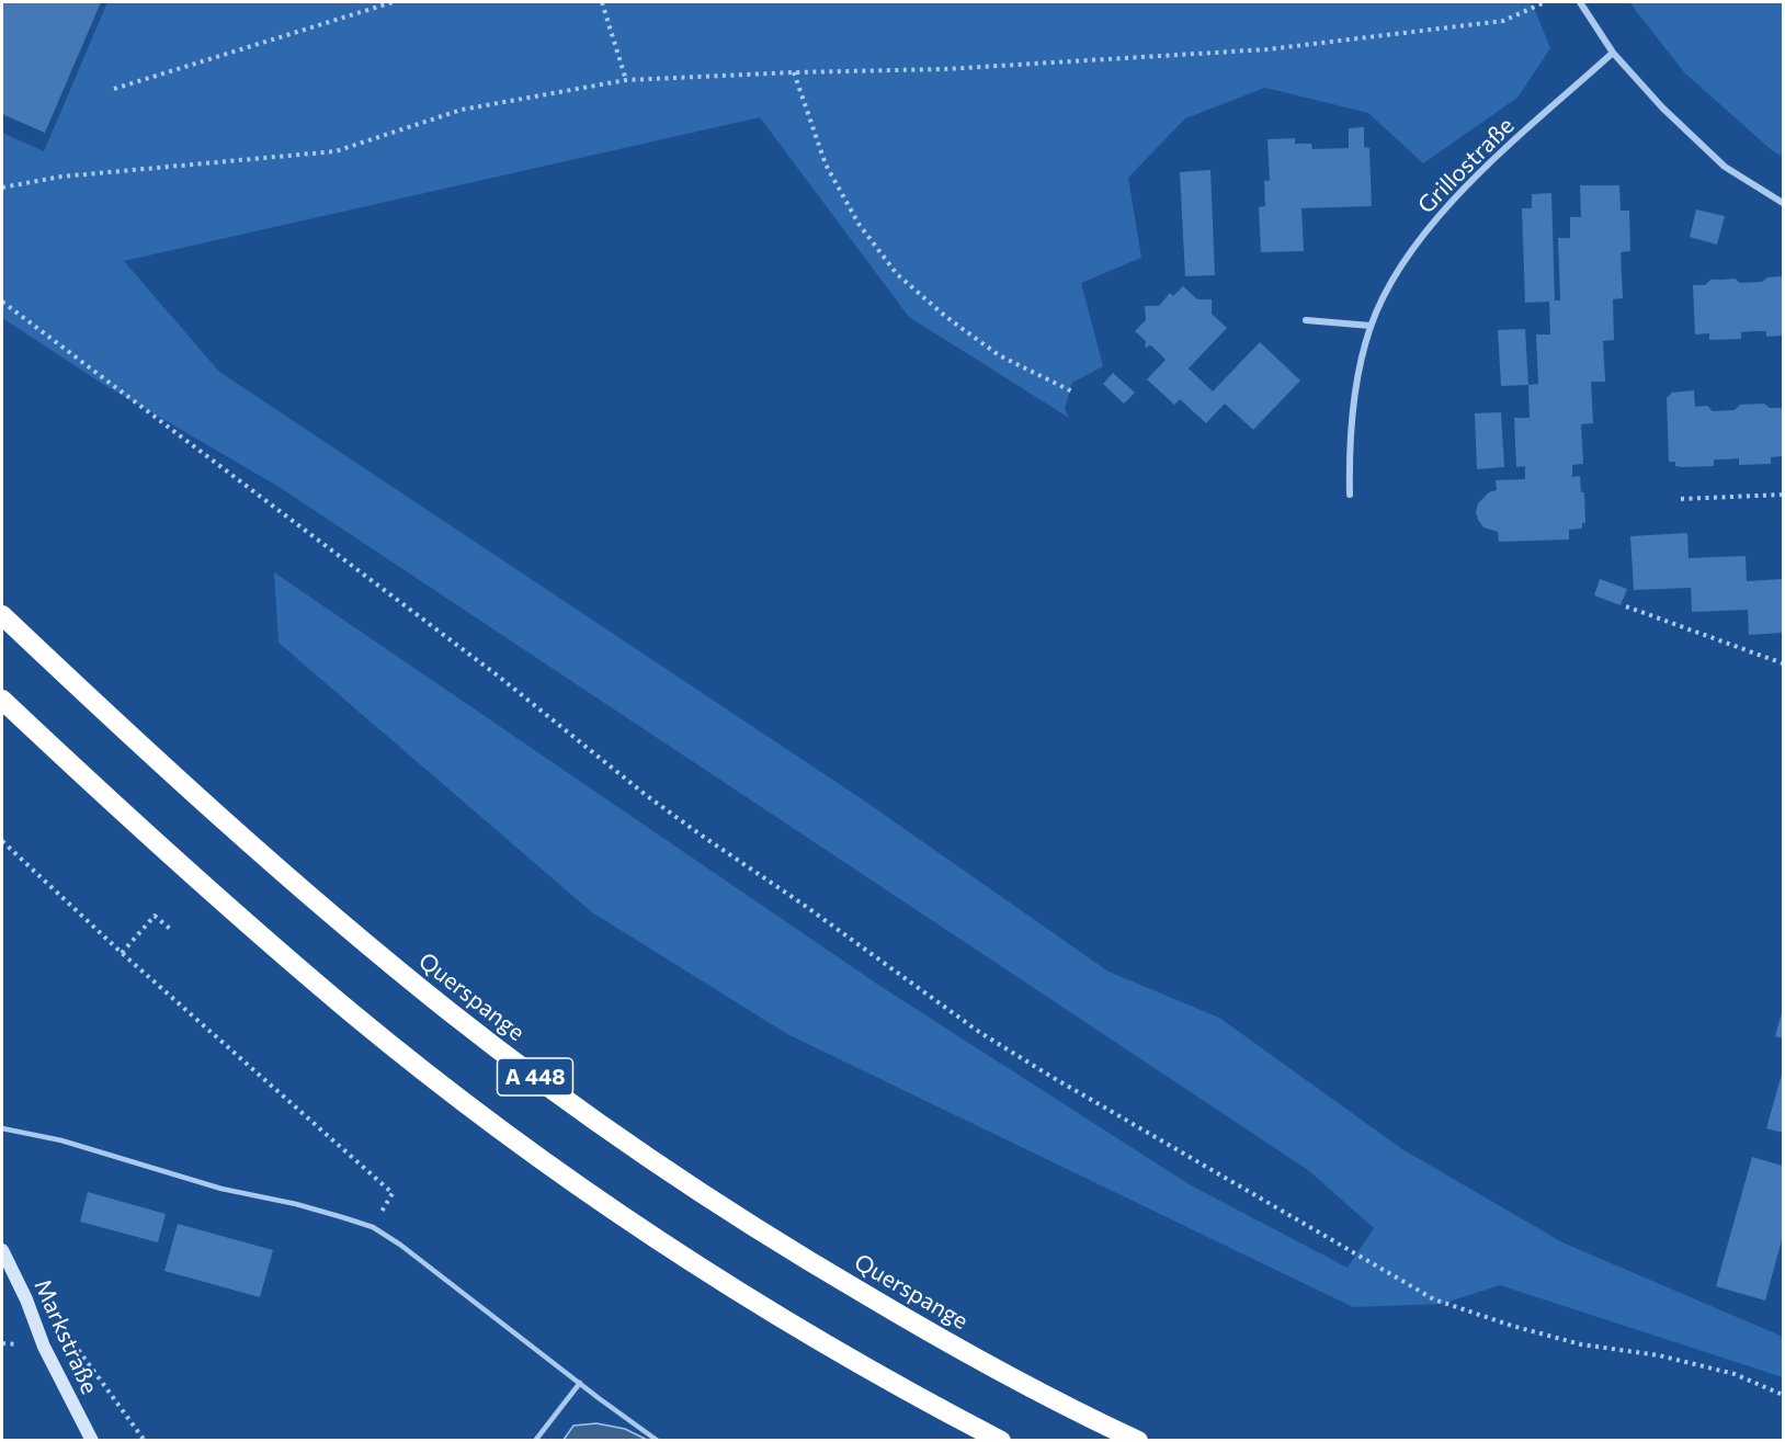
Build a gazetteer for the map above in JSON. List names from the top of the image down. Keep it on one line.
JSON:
{"streets":{"highway":["Querspange","A 448"],"main road":["Markstraße"],"street":["Grillostraße"]}}
